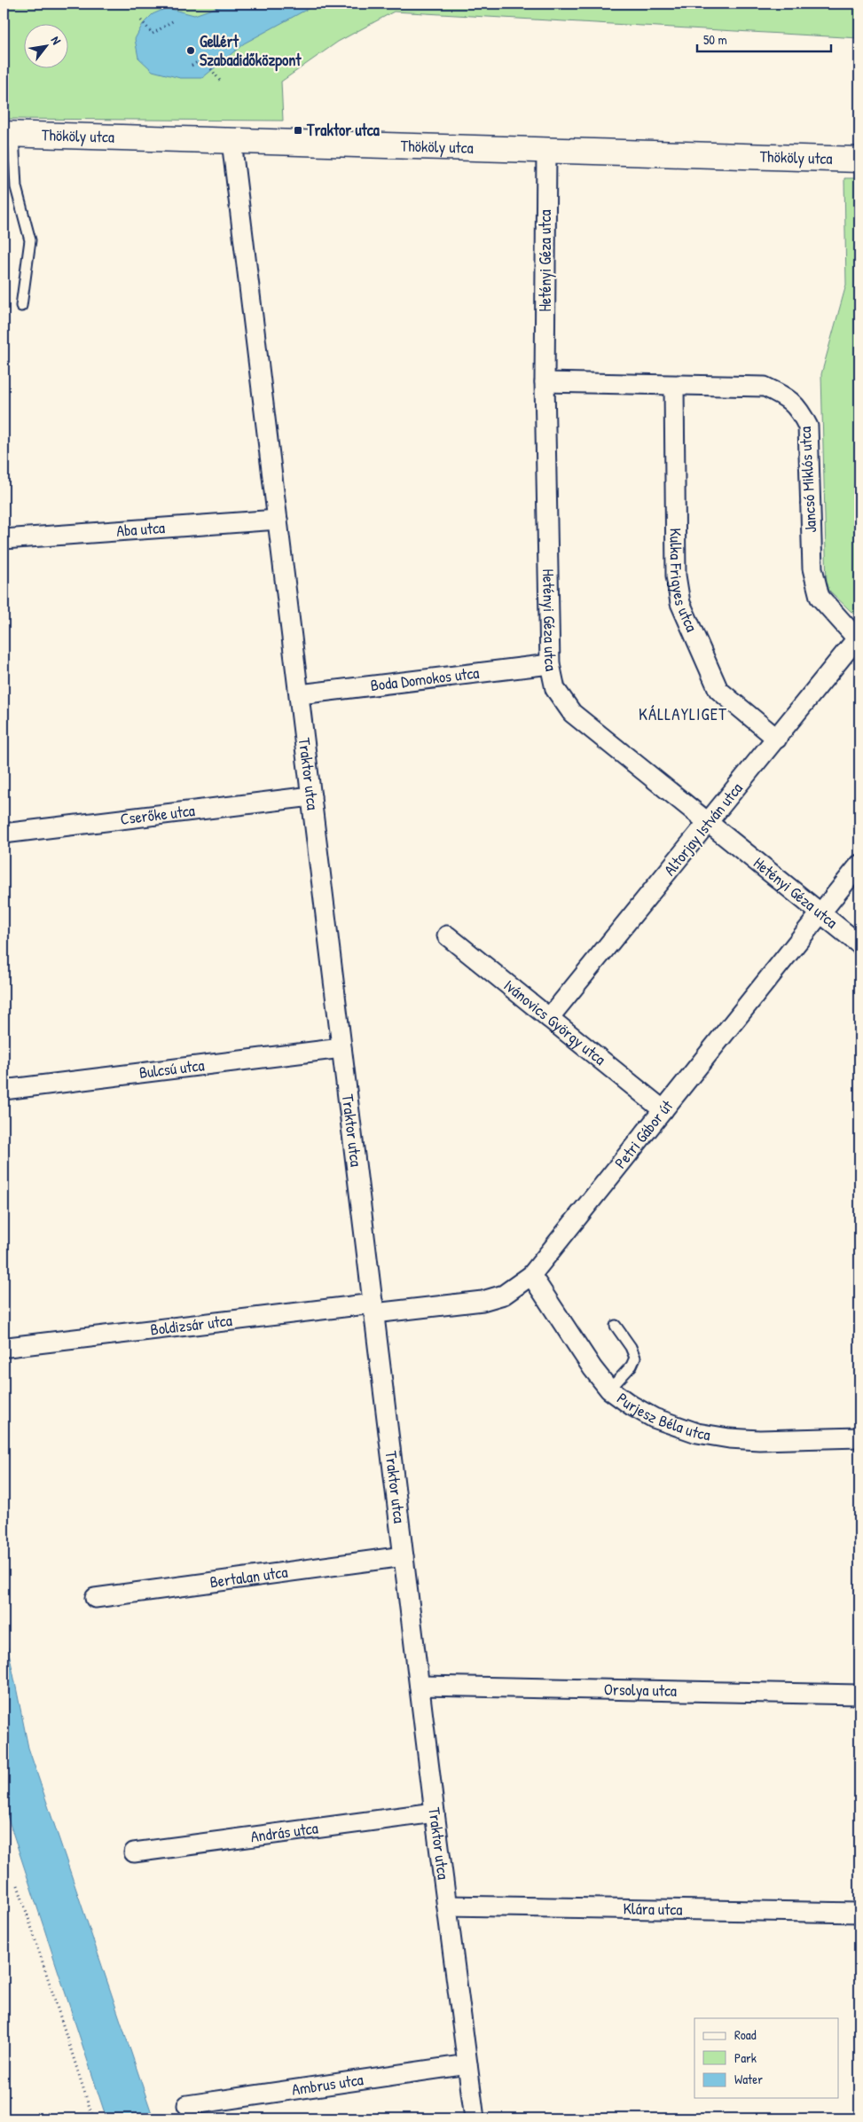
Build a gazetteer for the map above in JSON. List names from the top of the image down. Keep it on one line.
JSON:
{"streets":{"street":["Thököly utca","Hetényi Géza utca","Jancsó Miklós utca","Aba utca","Kulka Frigyes utca","Boda Domokos utca","Traktor utca","Cserőke utca","Altorjay István utca","Ivánovics György utca","Bulcsú utca","Petri Gábor út","Boldizsár utca","Purjesz Béla utca","Bertalan utca","Orsolya utca","András utca","Klára utca","Ambrus utca"]},"crossings":[["Thököly utca","Hetényi Géza utca"],["Thököly utca","Traktor utca"],["Hetényi Géza utca","Jancsó Miklós utca"],["Hetényi Géza utca","Boda Domokos utca"],["Hetényi Géza utca","Altorjay István utca"],["Hetényi Géza utca","Petri Gábor út"],["Jancsó Miklós utca","Kulka Frigyes utca"],["Jancsó Miklós utca","Altorjay István utca"],["Aba utca","Traktor utca"],["Kulka Frigyes utca","Altorjay István utca"],["Boda Domokos utca","Traktor utca"],["Traktor utca","Cserőke utca"],["Traktor utca","Bulcsú utca"],["Traktor utca","Petri Gábor út"],["Traktor utca","Boldizsár utca"],["Traktor utca","Bertalan utca"],["Traktor utca","Orsolya utca"],["Traktor utca","András utca"],["Traktor utca","Klára utca"],["Traktor utca","Ambrus utca"],["Altorjay István utca","Ivánovics György utca"],["Ivánovics György utca","Petri Gábor út"],["Petri Gábor út","Boldizsár utca"],["Petri Gábor út","Purjesz Béla utca"]],"districts":["KÁLLAYLIGET"],"places":{"other":["Gellért Szabadidőközpont"],"transit":["Traktor utca"]},"legend":["Road","Park","Water"],"scale_bar":"50 m","north":"top right"}
